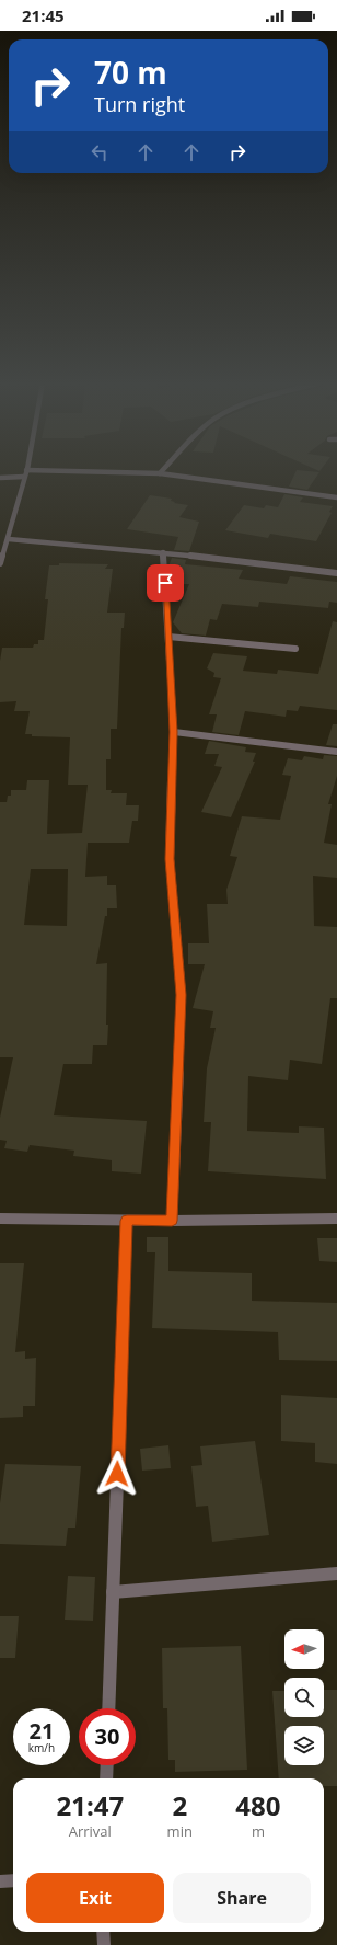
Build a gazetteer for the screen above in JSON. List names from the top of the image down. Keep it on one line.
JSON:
{"north":"left","page":{"status":"21:45","turn":["70 m","Turn right"],"speed":"21 km/h","limit":"30","eta":["21:47","Arrival","2","min","480","m"],"buttons":["Exit","Share"]}}
